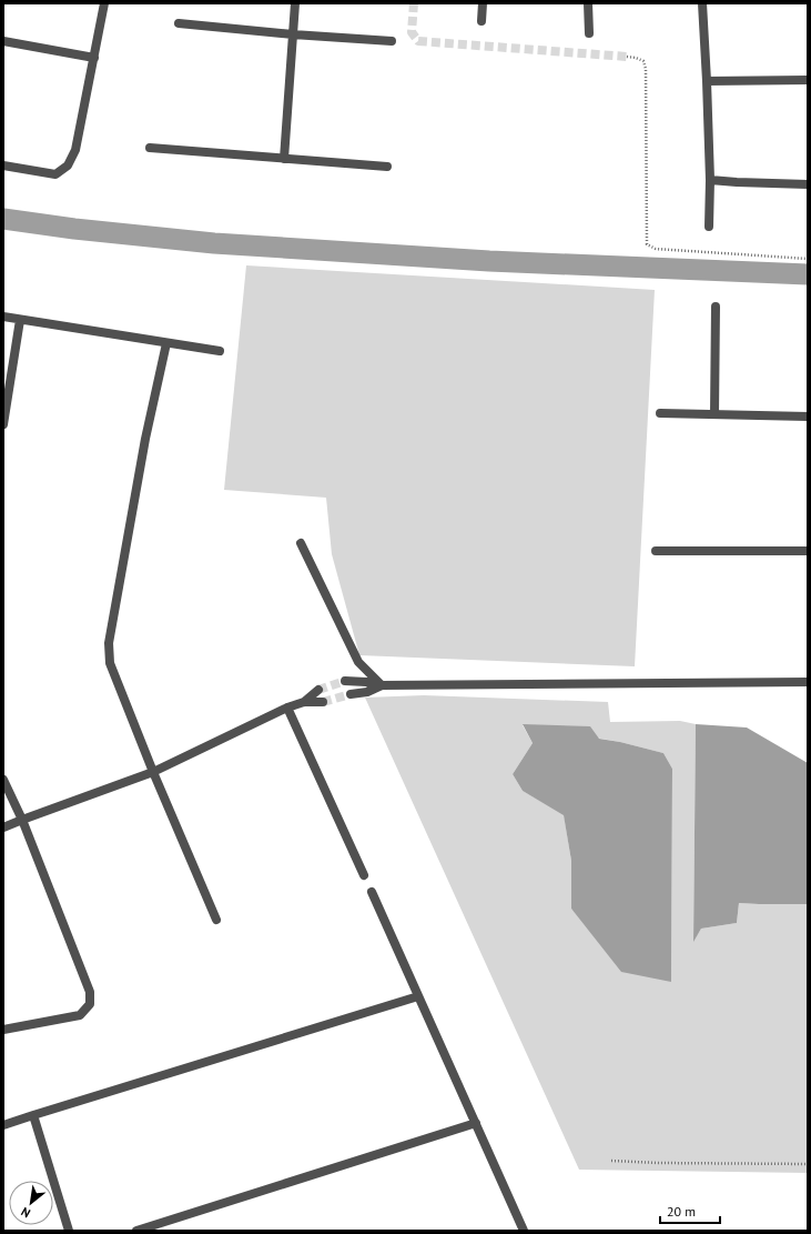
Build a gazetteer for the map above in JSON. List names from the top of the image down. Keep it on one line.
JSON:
{"scale_bar":"20 m","north":"bottom left"}
